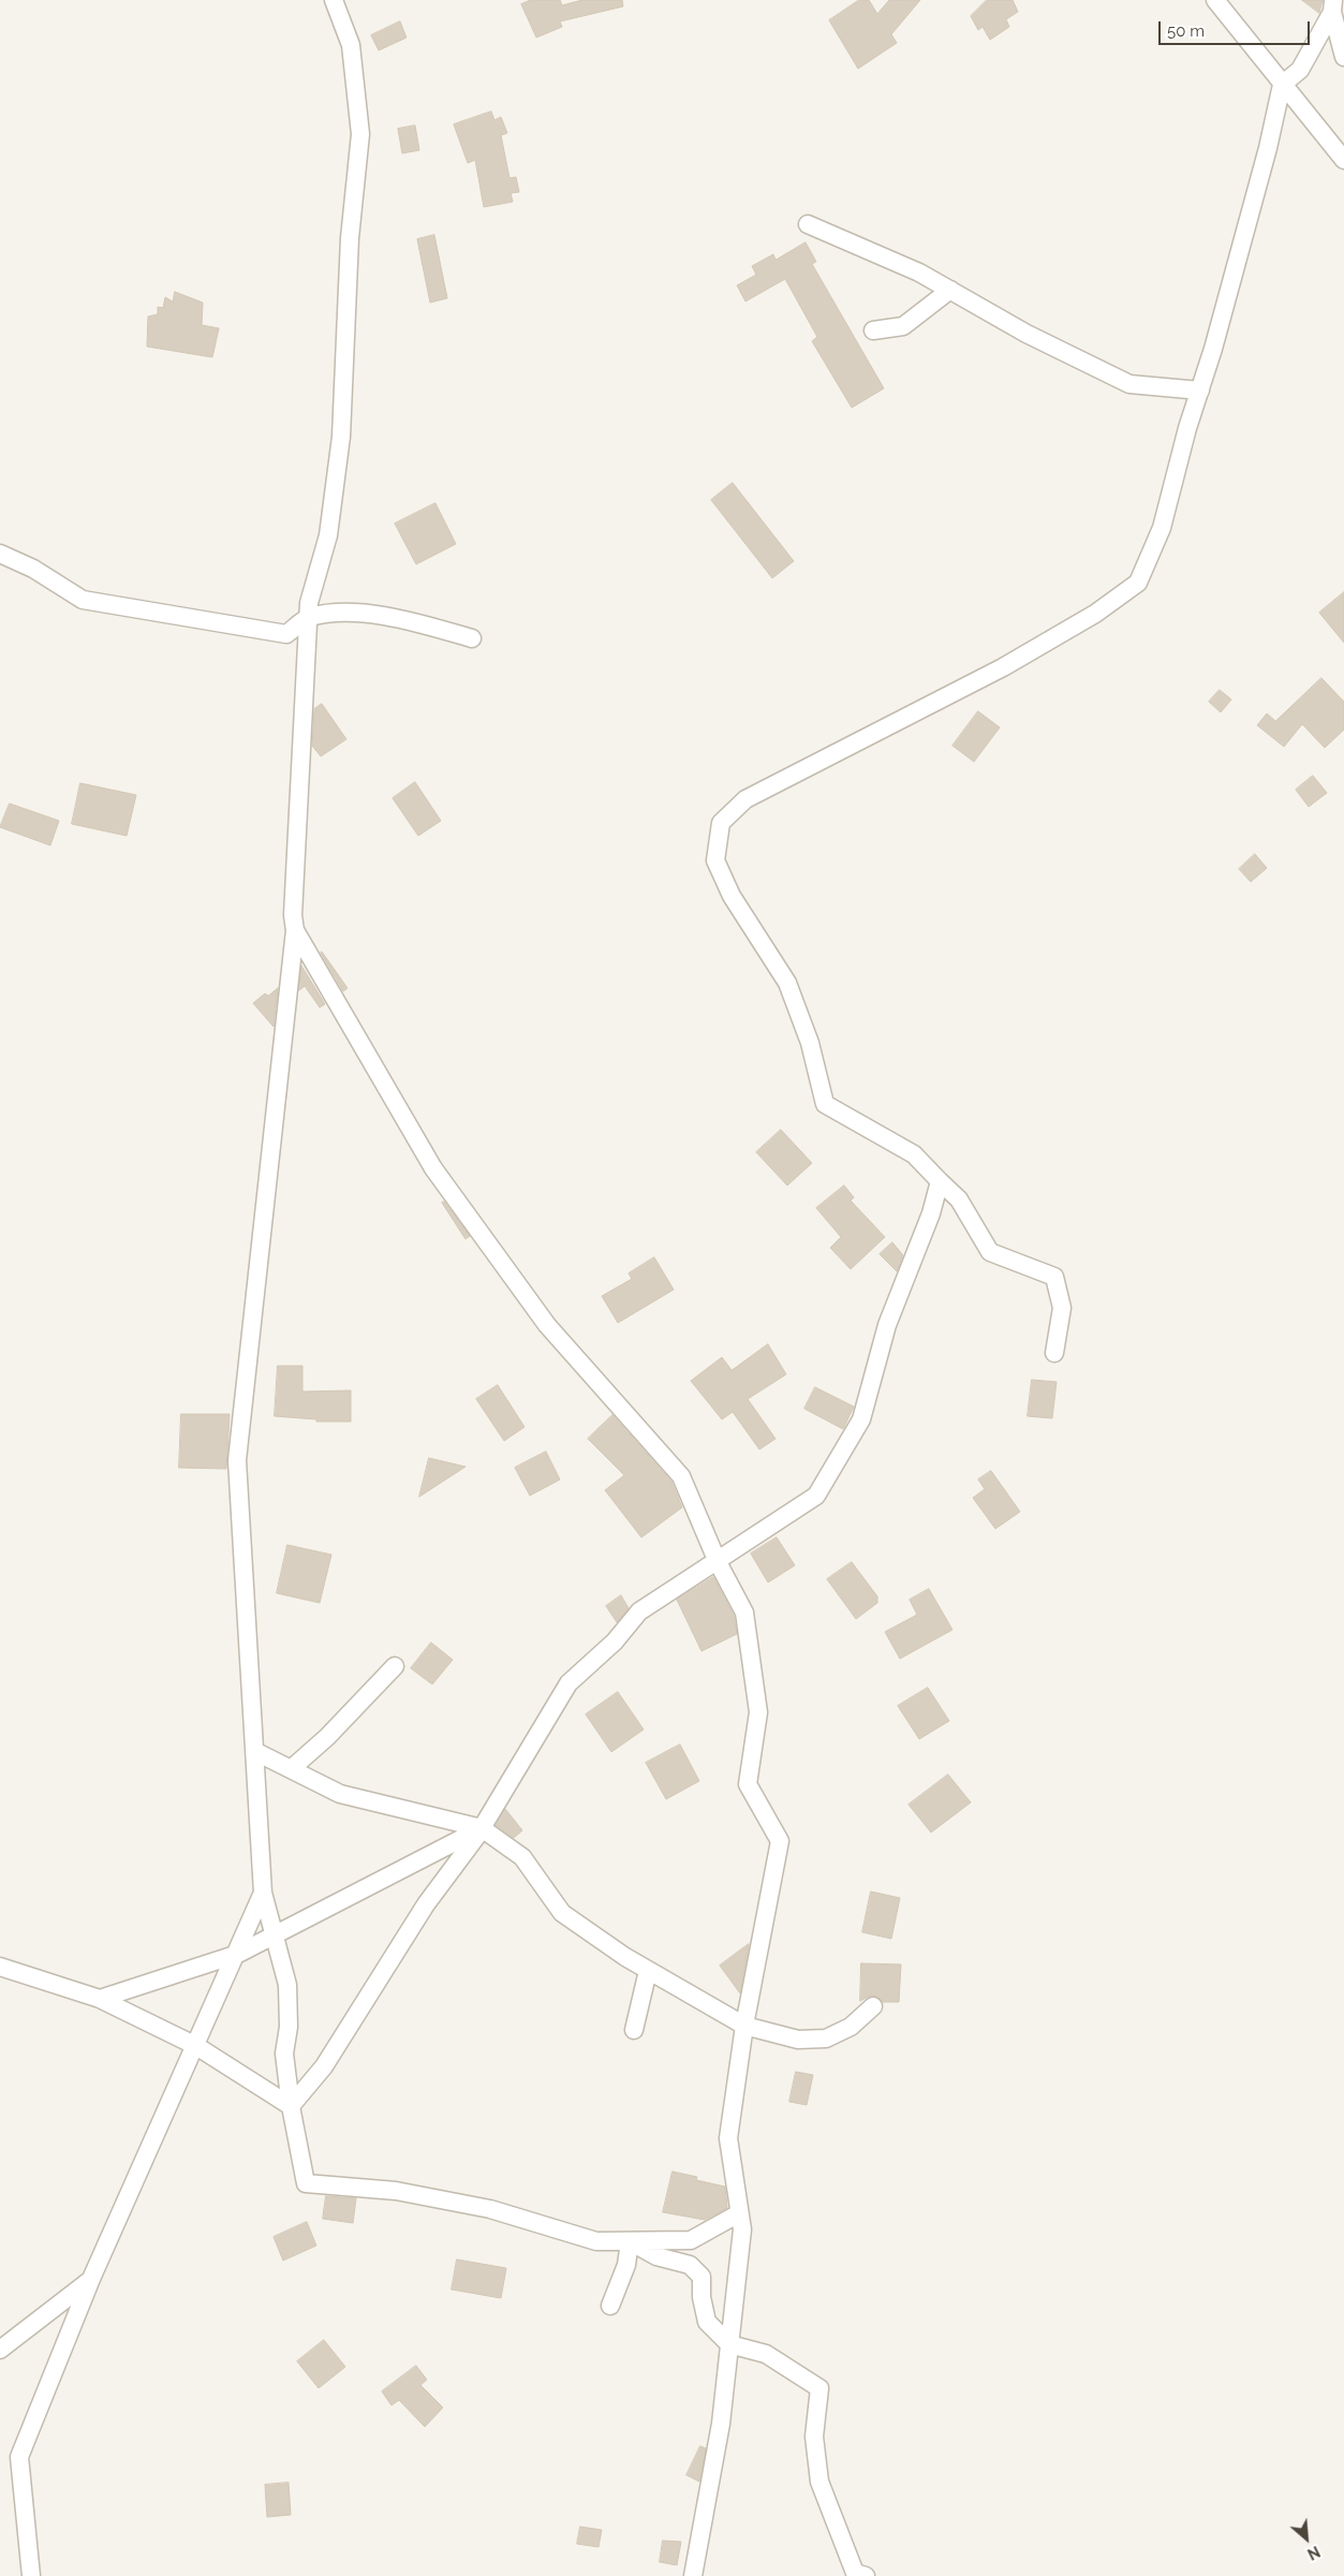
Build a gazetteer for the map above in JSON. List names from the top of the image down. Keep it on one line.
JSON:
{"scale_bar":"50 m","north":"bottom right"}
